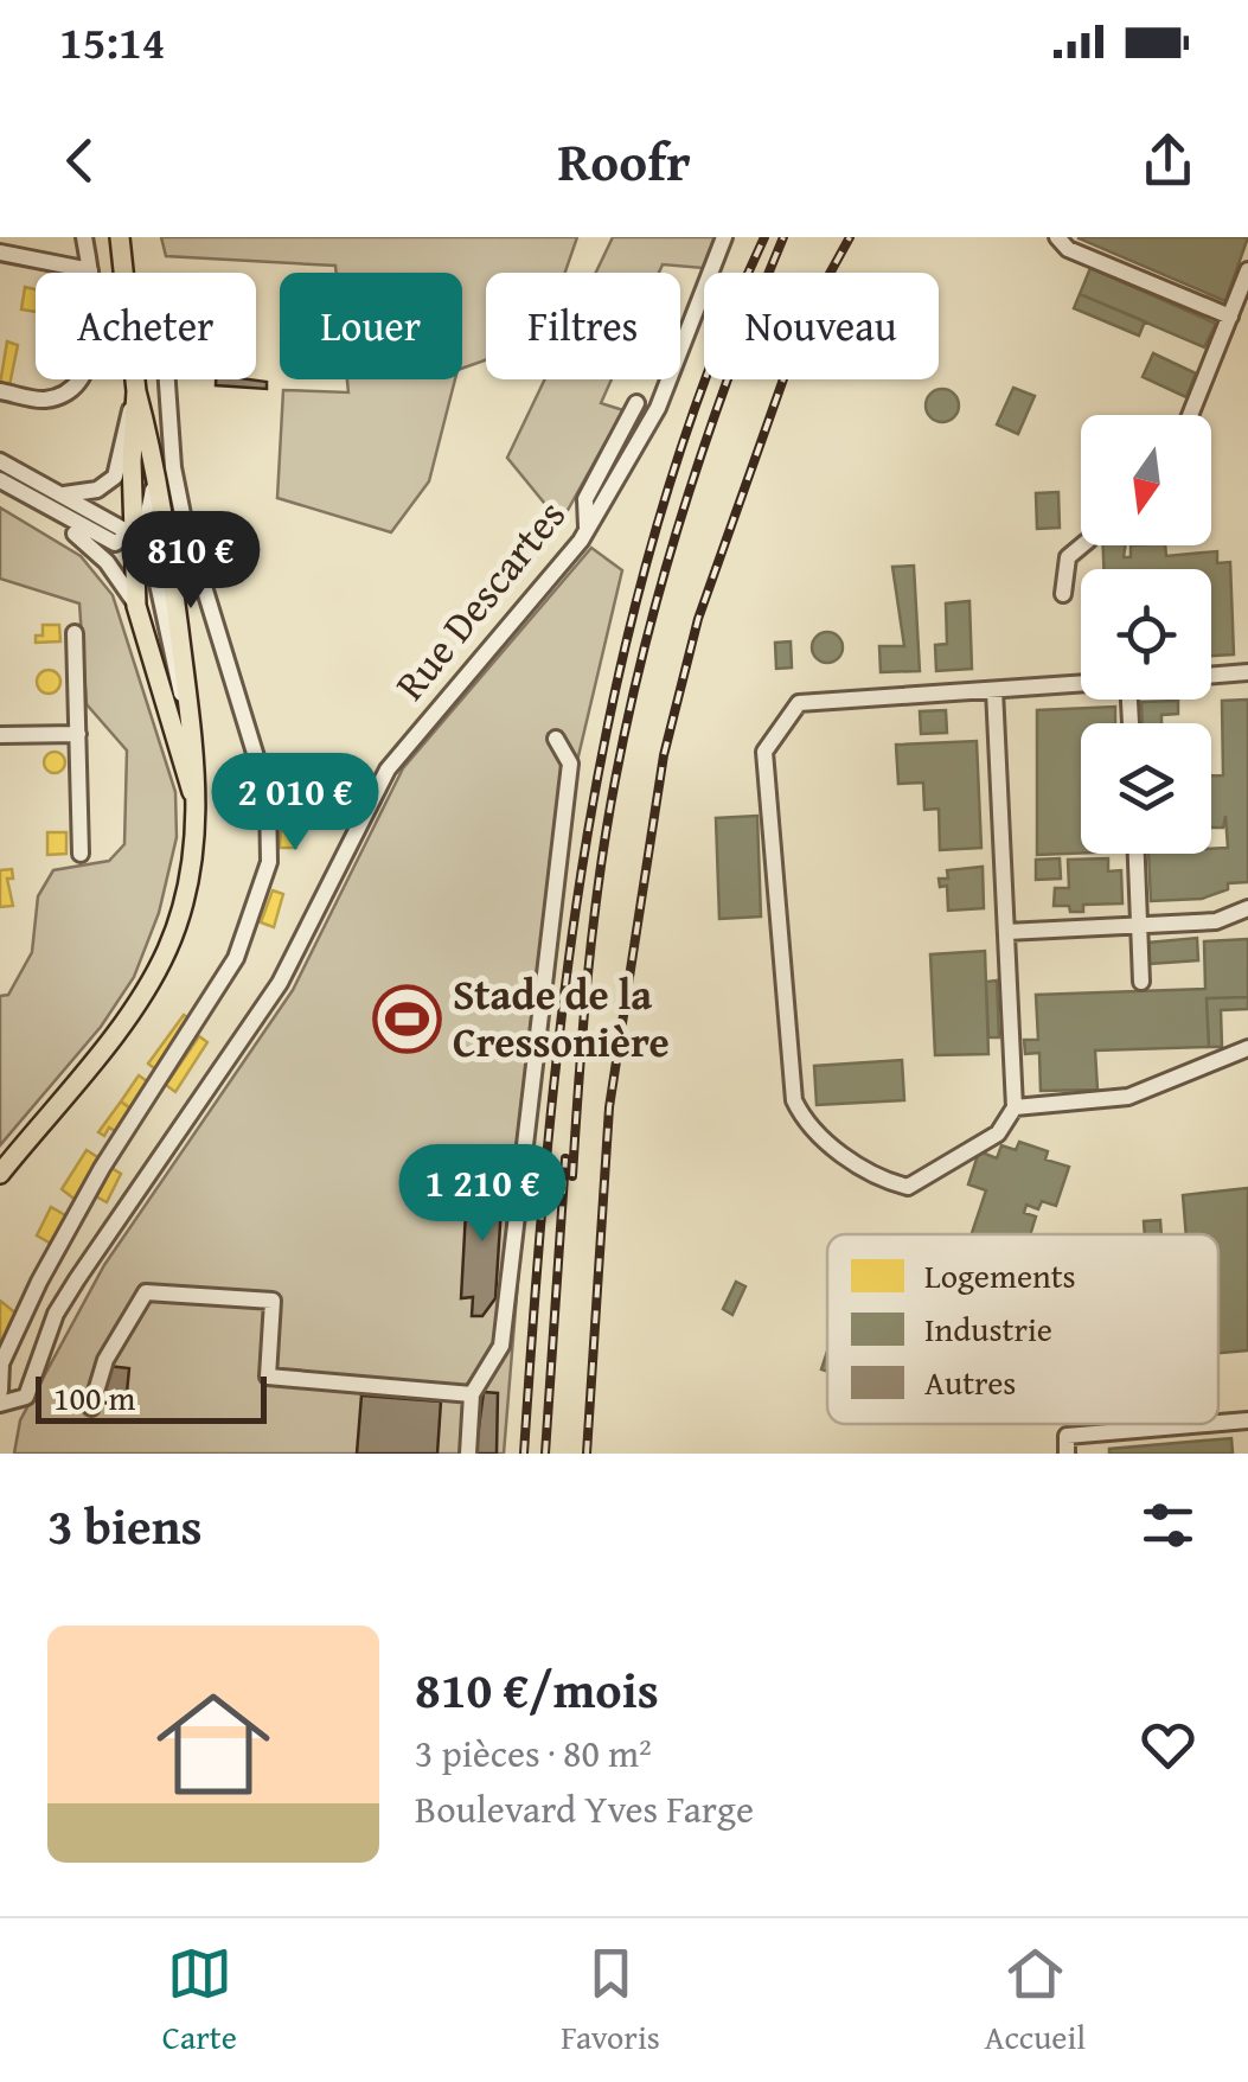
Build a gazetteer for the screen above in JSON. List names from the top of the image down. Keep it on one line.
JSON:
{"streets":{"street":["Rue Descartes"]},"places":{"sports":["Stade de la Cressonière"]},"legend":["Logements","Industrie","Autres"],"scale_bar":"100 m","north":"bottom","page":{"status":"15:14","header":"Roofr","chip":["Acheter","Louer","Filtres","Nouveau"],"price":["810 €","2 010 €","1 210 €"],"scale":"100 m","heading":"3 biens","list":[{"name":"810 €/mois","note":"3 pièces · 80 m² · Boulevard Yves Farge"}],"tabs":["Carte","Favoris","Accueil"]}}
